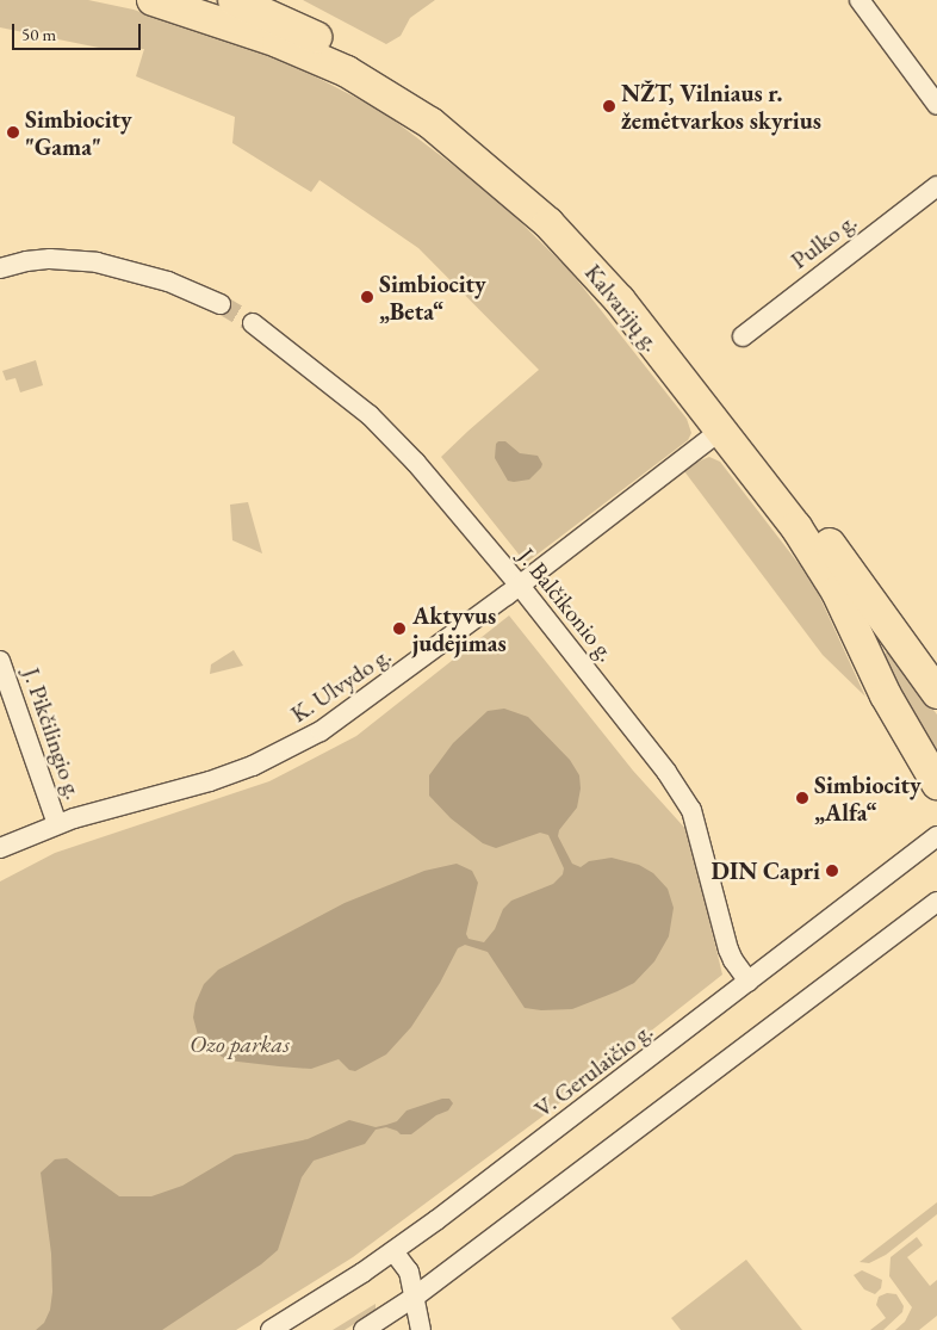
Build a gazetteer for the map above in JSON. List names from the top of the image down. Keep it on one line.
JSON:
{"streets":{"main road":["Kalvarijų g."],"street":["Pulko g.","J. Balčikonio g.","K. Ulvydo g.","J. Pikčilingio g.","V. Gerulaičio g."]},"crossings":[["Kalvarijų g.","K. Ulvydo g."],["J. Balčikonio g.","K. Ulvydo g."],["J. Balčikonio g.","V. Gerulaičio g."],["K. Ulvydo g.","J. Pikčilingio g."]],"parks":["Ozo parkas"],"places":["NŽT, Vilniaus r. žemėtvarkos skyrius","Simbiocity \"Gama\"","Simbiocity „Beta“","Aktyvus judėjimas","Simbiocity „Alfa“","DIN Capri"],"scale_bar":"50 m"}
